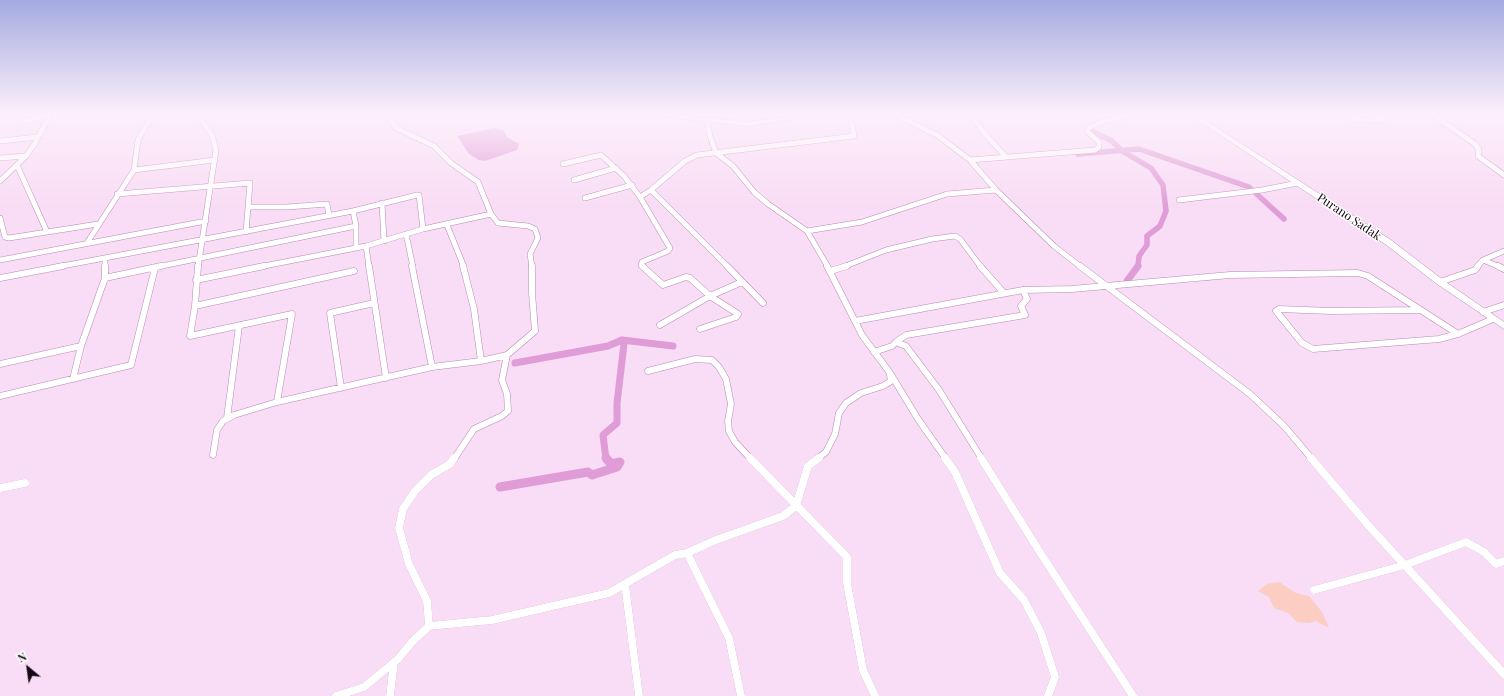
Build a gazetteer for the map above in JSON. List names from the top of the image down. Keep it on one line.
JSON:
{"streets":{"main road":["Purano Sadak"]},"north":"top left"}
